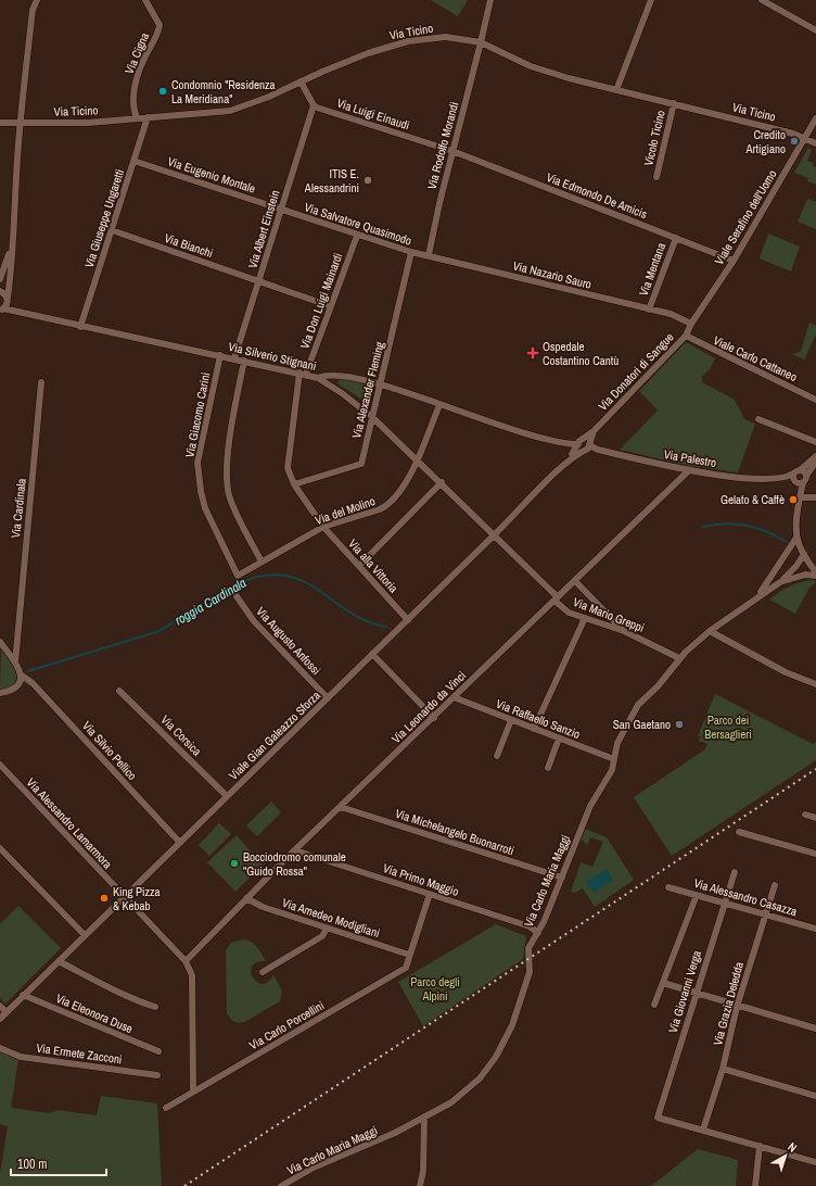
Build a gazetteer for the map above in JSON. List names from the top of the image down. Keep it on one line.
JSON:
{"streets":{"street":["Via Ticino","Via Cigna","Via Luigi Einaudi","Vicolo Ticino","Via Rodolfo Morandi","Via Eugenio Montale","Via Edmondo De Amicis","Viale Serafino dell'Uomo","Via Giuseppe Ungaretti","Via Salvatore Quasimodo","Via Albert Einstein","Via Bianchi","Via Mentana","Via Nazario Sauro","Via Don Luigi Mainardi","Via Silverio Stignani","Viale Carlo Cattaneo","Via Donatori di Sangue","Via Alexander Fleming","Via Giacomo Carini","Via Palestro","Via Cardinala","Via del Molino","Via alla Vittoria","Via Mario Greppi","Via Augusto Anfossi","Via Leonardo da Vinci","Via Raffaello Sanzio","Via Corsica","Viale Gian Galeazzo Sforza","Via Silvio Pellico","Via Alessandro Lamarmora","Via Michelangelo Buonarroti","Via Primo Maggio","Via Carlo Maria Maggi","Via Alessandro Casazza","Via Amedeo Modigliani","Via Giovanni Verga","Via Grazia Deledda","Via Eleonora Duse","Via Carlo Porcellini","Via Ermete Zacconi"]},"crossings":[["Via Ticino","Via Cigna"],["Via Ticino","Vicolo Ticino"],["Via Ticino","Via Rodolfo Morandi"],["Via Ticino","Viale Serafino dell'Uomo"],["Via Ticino","Via Giuseppe Ungaretti"],["Via Luigi Einaudi","Via Rodolfo Morandi"],["Via Luigi Einaudi","Via Edmondo De Amicis"],["Via Luigi Einaudi","Via Albert Einstein"],["Via Rodolfo Morandi","Via Edmondo De Amicis"],["Via Rodolfo Morandi","Via Salvatore Quasimodo"],["Via Rodolfo Morandi","Via Nazario Sauro"],["Via Eugenio Montale","Via Giuseppe Ungaretti"],["Via Eugenio Montale","Via Salvatore Quasimodo"],["Via Eugenio Montale","Via Albert Einstein"],["Via Edmondo De Amicis","Viale Serafino dell'Uomo"],["Via Edmondo De Amicis","Via Mentana"],["Viale Serafino dell'Uomo","Via Nazario Sauro"],["Viale Serafino dell'Uomo","Via Donatori di Sangue"],["Via Giuseppe Ungaretti","Via Bianchi"],["Via Giuseppe Ungaretti","Via Silverio Stignani"],["Via Salvatore Quasimodo","Via Albert Einstein"],["Via Salvatore Quasimodo","Via Nazario Sauro"],["Via Salvatore Quasimodo","Via Don Luigi Mainardi"],["Via Salvatore Quasimodo","Via Alexander Fleming"],["Via Albert Einstein","Via Bianchi"],["Via Albert Einstein","Via Silverio Stignani"],["Via Bianchi","Via Don Luigi Mainardi"],["Via Mentana","Via Nazario Sauro"],["Via Nazario Sauro","Via Donatori di Sangue"],["Via Don Luigi Mainardi","Via Silverio Stignani"],["Via Don Luigi Mainardi","Via Alexander Fleming"],["Via Don Luigi Mainardi","Via alla Vittoria"],["Via Silverio Stignani","Via Alexander Fleming"],["Via Silverio Stignani","Via Giacomo Carini"],["Via Silverio Stignani","Via Palestro"],["Via Silverio Stignani","Via del Molino"],["Via Silverio Stignani","Via Mario Greppi"],["Via Silverio Stignani","Viale Gian Galeazzo Sforza"],["Viale Carlo Cattaneo","Via Donatori di Sangue"],["Via Donatori di Sangue","Via Palestro"],["Via Donatori di Sangue","Viale Gian Galeazzo Sforza"],["Via Alexander Fleming","Via Palestro"],["Via Alexander Fleming","Via alla Vittoria"],["Via Giacomo Carini","Via del Molino"],["Via Palestro","Via del Molino"],["Via Palestro","Via Leonardo da Vinci"],["Via Palestro","Viale Gian Galeazzo Sforza"],["Via del Molino","Via alla Vittoria"],["Via alla Vittoria","Viale Gian Galeazzo Sforza"],["Via Mario Greppi","Via Leonardo da Vinci"],["Via Mario Greppi","Viale Gian Galeazzo Sforza"],["Via Mario Greppi","Via Carlo Maria Maggi"],["Via Augusto Anfossi","Viale Gian Galeazzo Sforza"],["Via Leonardo da Vinci","Via Raffaello Sanzio"],["Via Leonardo da Vinci","Via Alessandro Lamarmora"],["Via Leonardo da Vinci","Via Michelangelo Buonarroti"],["Via Leonardo da Vinci","Via Primo Maggio"],["Via Leonardo da Vinci","Via Amedeo Modigliani"],["Via Raffaello Sanzio","Via Carlo Maria Maggi"],["Via Corsica","Viale Gian Galeazzo Sforza"],["Viale Gian Galeazzo Sforza","Via Silvio Pellico"],["Viale Gian Galeazzo Sforza","Via Alessandro Lamarmora"],["Viale Gian Galeazzo Sforza","Via Eleonora Duse"],["Via Michelangelo Buonarroti","Via Carlo Maria Maggi"],["Via Primo Maggio","Via Carlo Maria Maggi"],["Via Primo Maggio","Via Carlo Porcellini"],["Via Alessandro Casazza","Via Giovanni Verga"],["Via Alessandro Casazza","Via Grazia Deledda"],["Via Amedeo Modigliani","Via Carlo Porcellini"],["Via Giovanni Verga","Via Grazia Deledda"]],"water":["roggia Cardinala"],"parks":["Parco dei Bersaglieri","Parco degli Alpini"],"places":{"other":["Condomnio \"Residenza La Meridiana\"","Credito Artigiano","ITIS E. Alessandrini","Gelato & Caffè","San Gaetano","Bocciodromo comunale \"Guido Rossa\"","King Pizza & Kebab"],"health":["Ospedale Costantino Cantù"]},"scale_bar":"100 m","north":"top right"}
